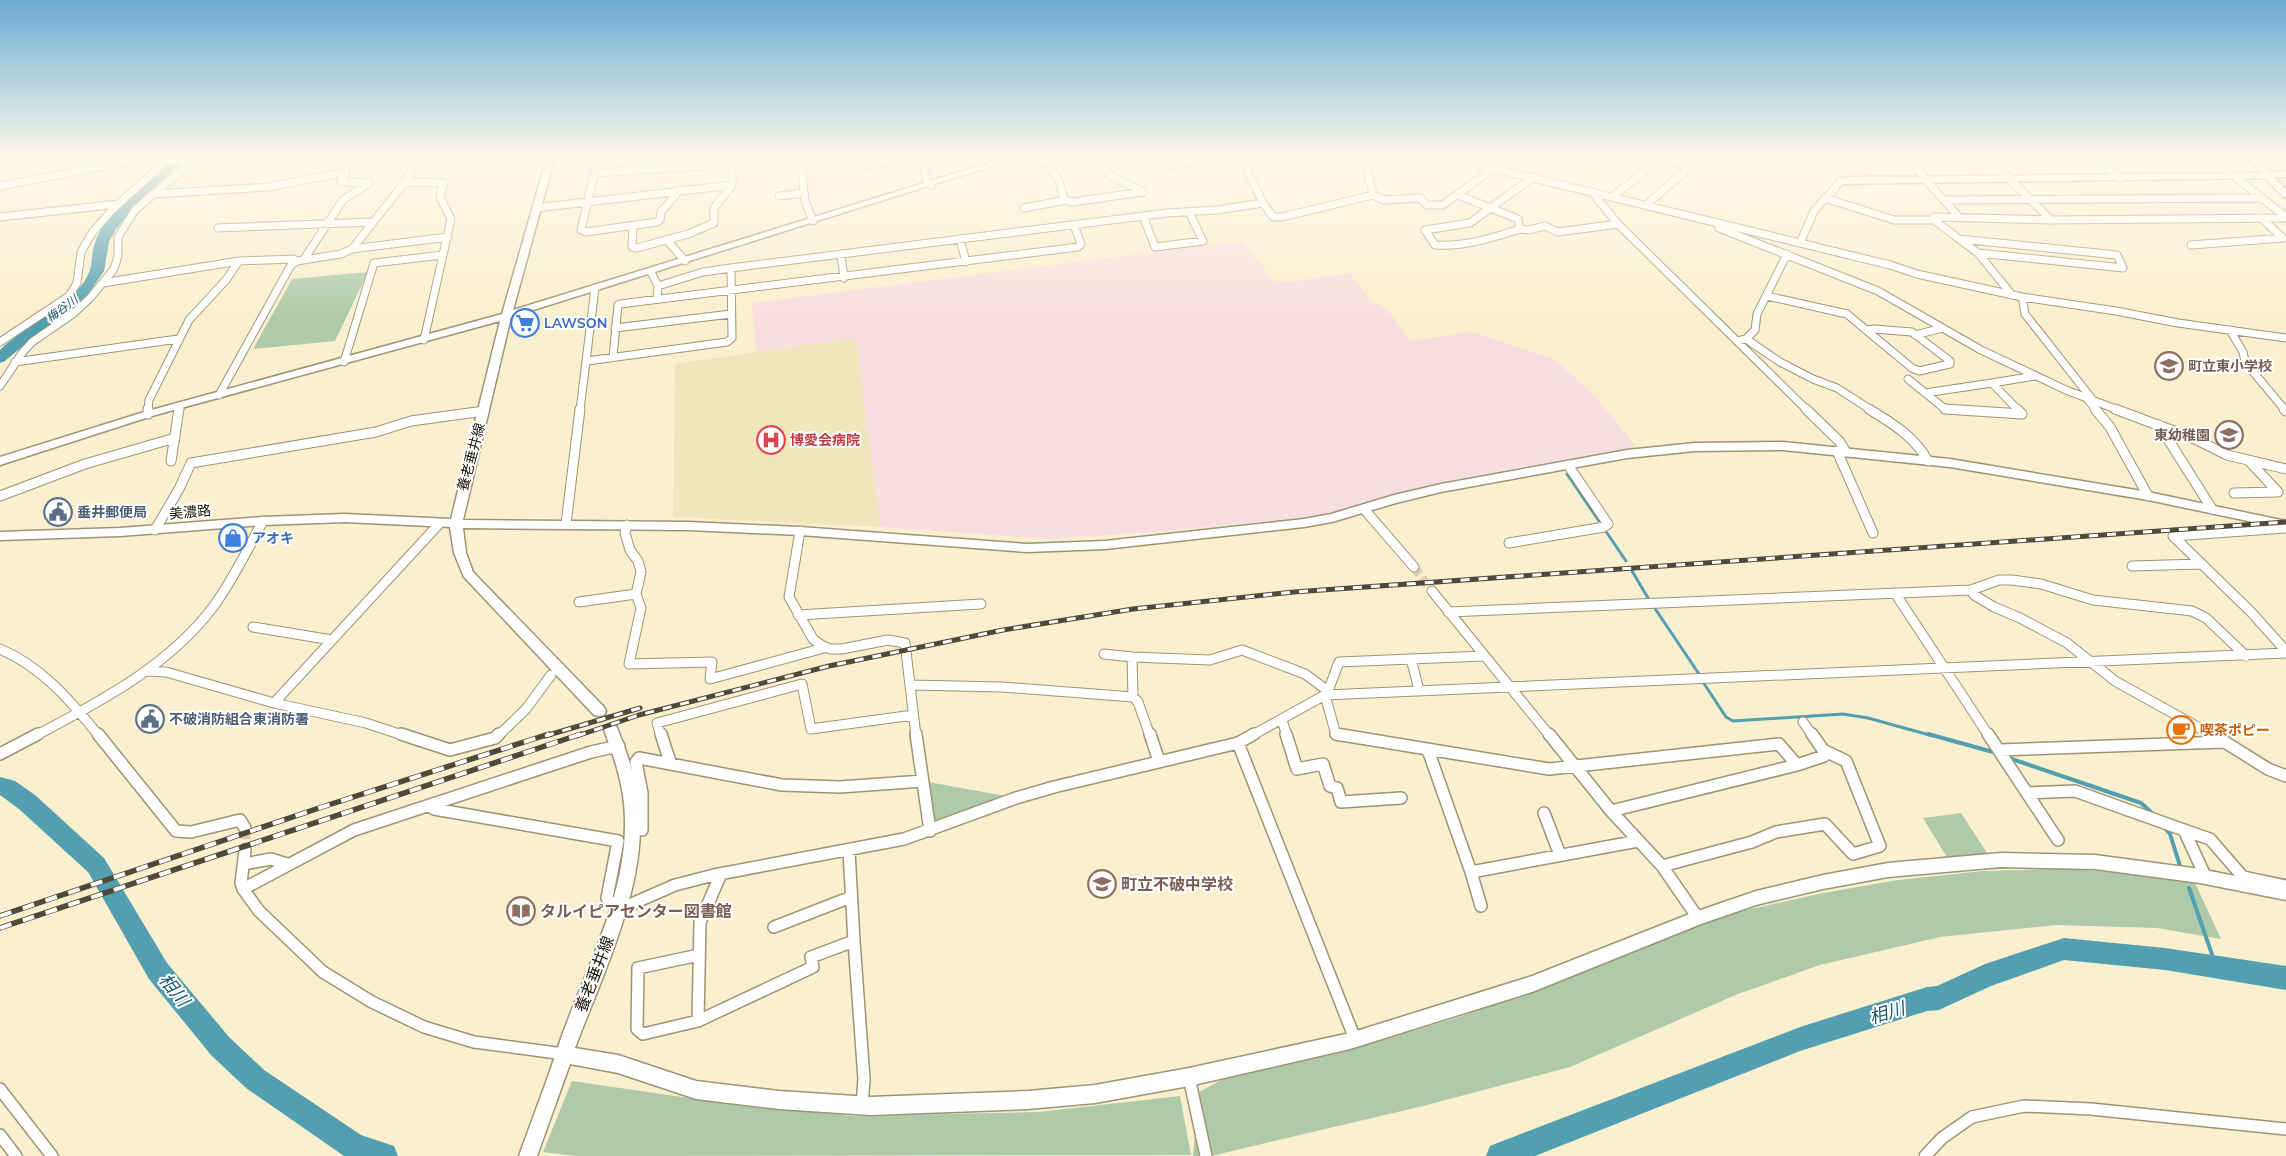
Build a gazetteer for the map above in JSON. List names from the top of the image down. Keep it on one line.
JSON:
{"streets":{"street":["養老垂井線","美濃路"]},"crossings":[["養老垂井線","美濃路"]],"water":["梅谷川","相川"],"places":{"supermarket":["LAWSON"],"school or university":["町立東小学校","東幼稚園","町立不破中学校"],"hospital":["博愛会病院"],"public building":["垂井郵便局","不破消防組合東消防署"],"shop":["アオキ"],"cafe":["喫茶ポピー"],"library":["タルイピアセンター図書館"]}}
